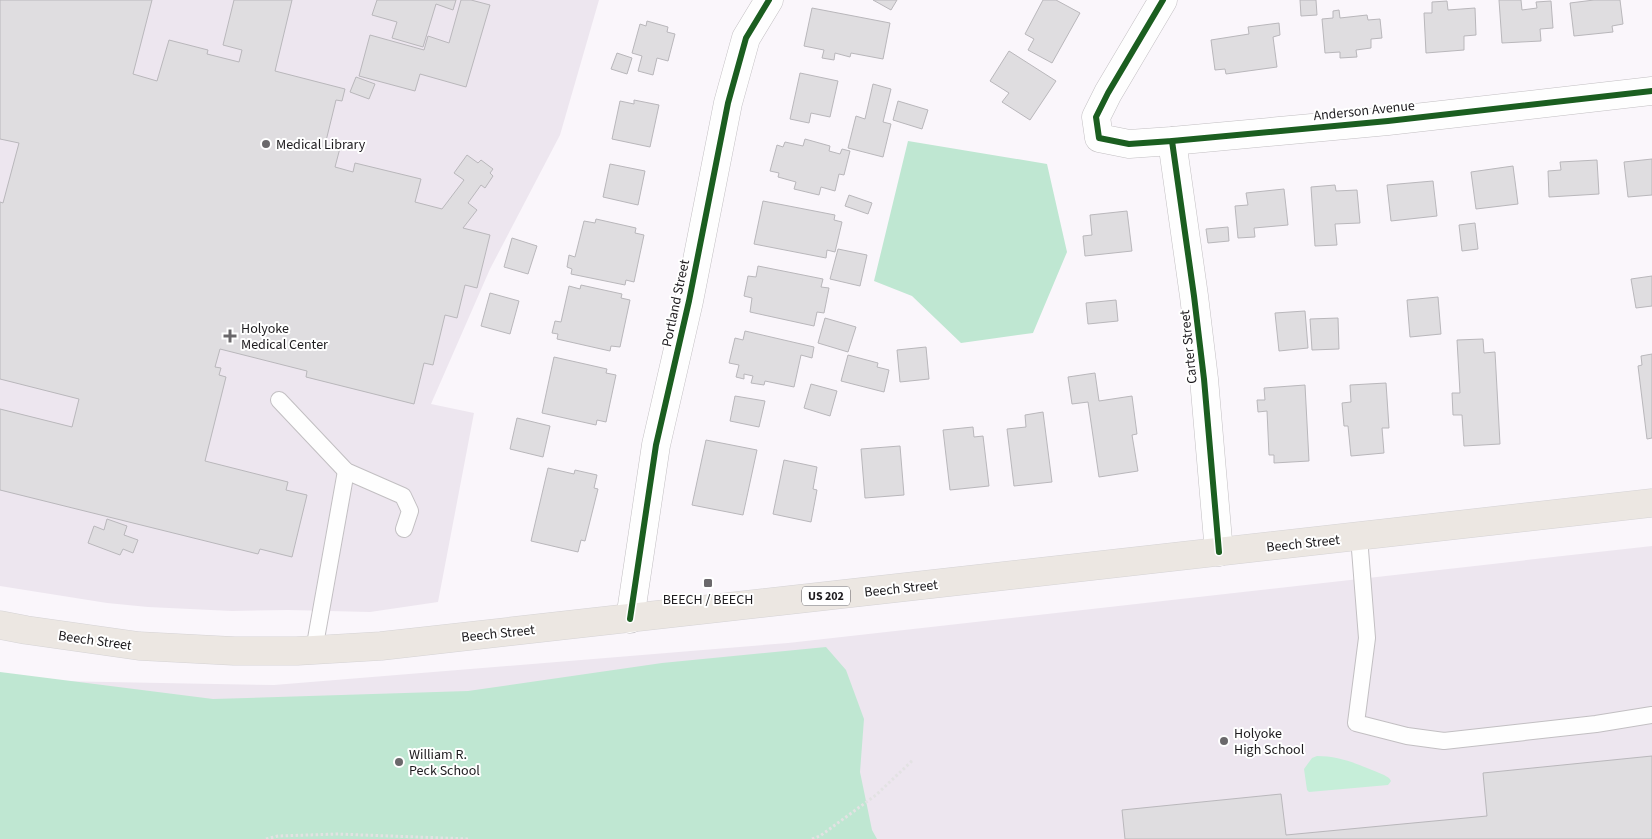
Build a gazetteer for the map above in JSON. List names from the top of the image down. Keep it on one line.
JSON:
{"streets":{"main road":["Beech Street","US 202"],"street":["Anderson Avenue","Portland Street","Carter Street"]},"crossings":[["Anderson Avenue","Carter Street"],["Portland Street","Beech Street"],["Carter Street","Beech Street"]],"places":{"other":["Medical Library","Holyoke High School","William R. Peck School"],"health":["Holyoke Medical Center"],"transit":["BEECH / BEECH"]}}
